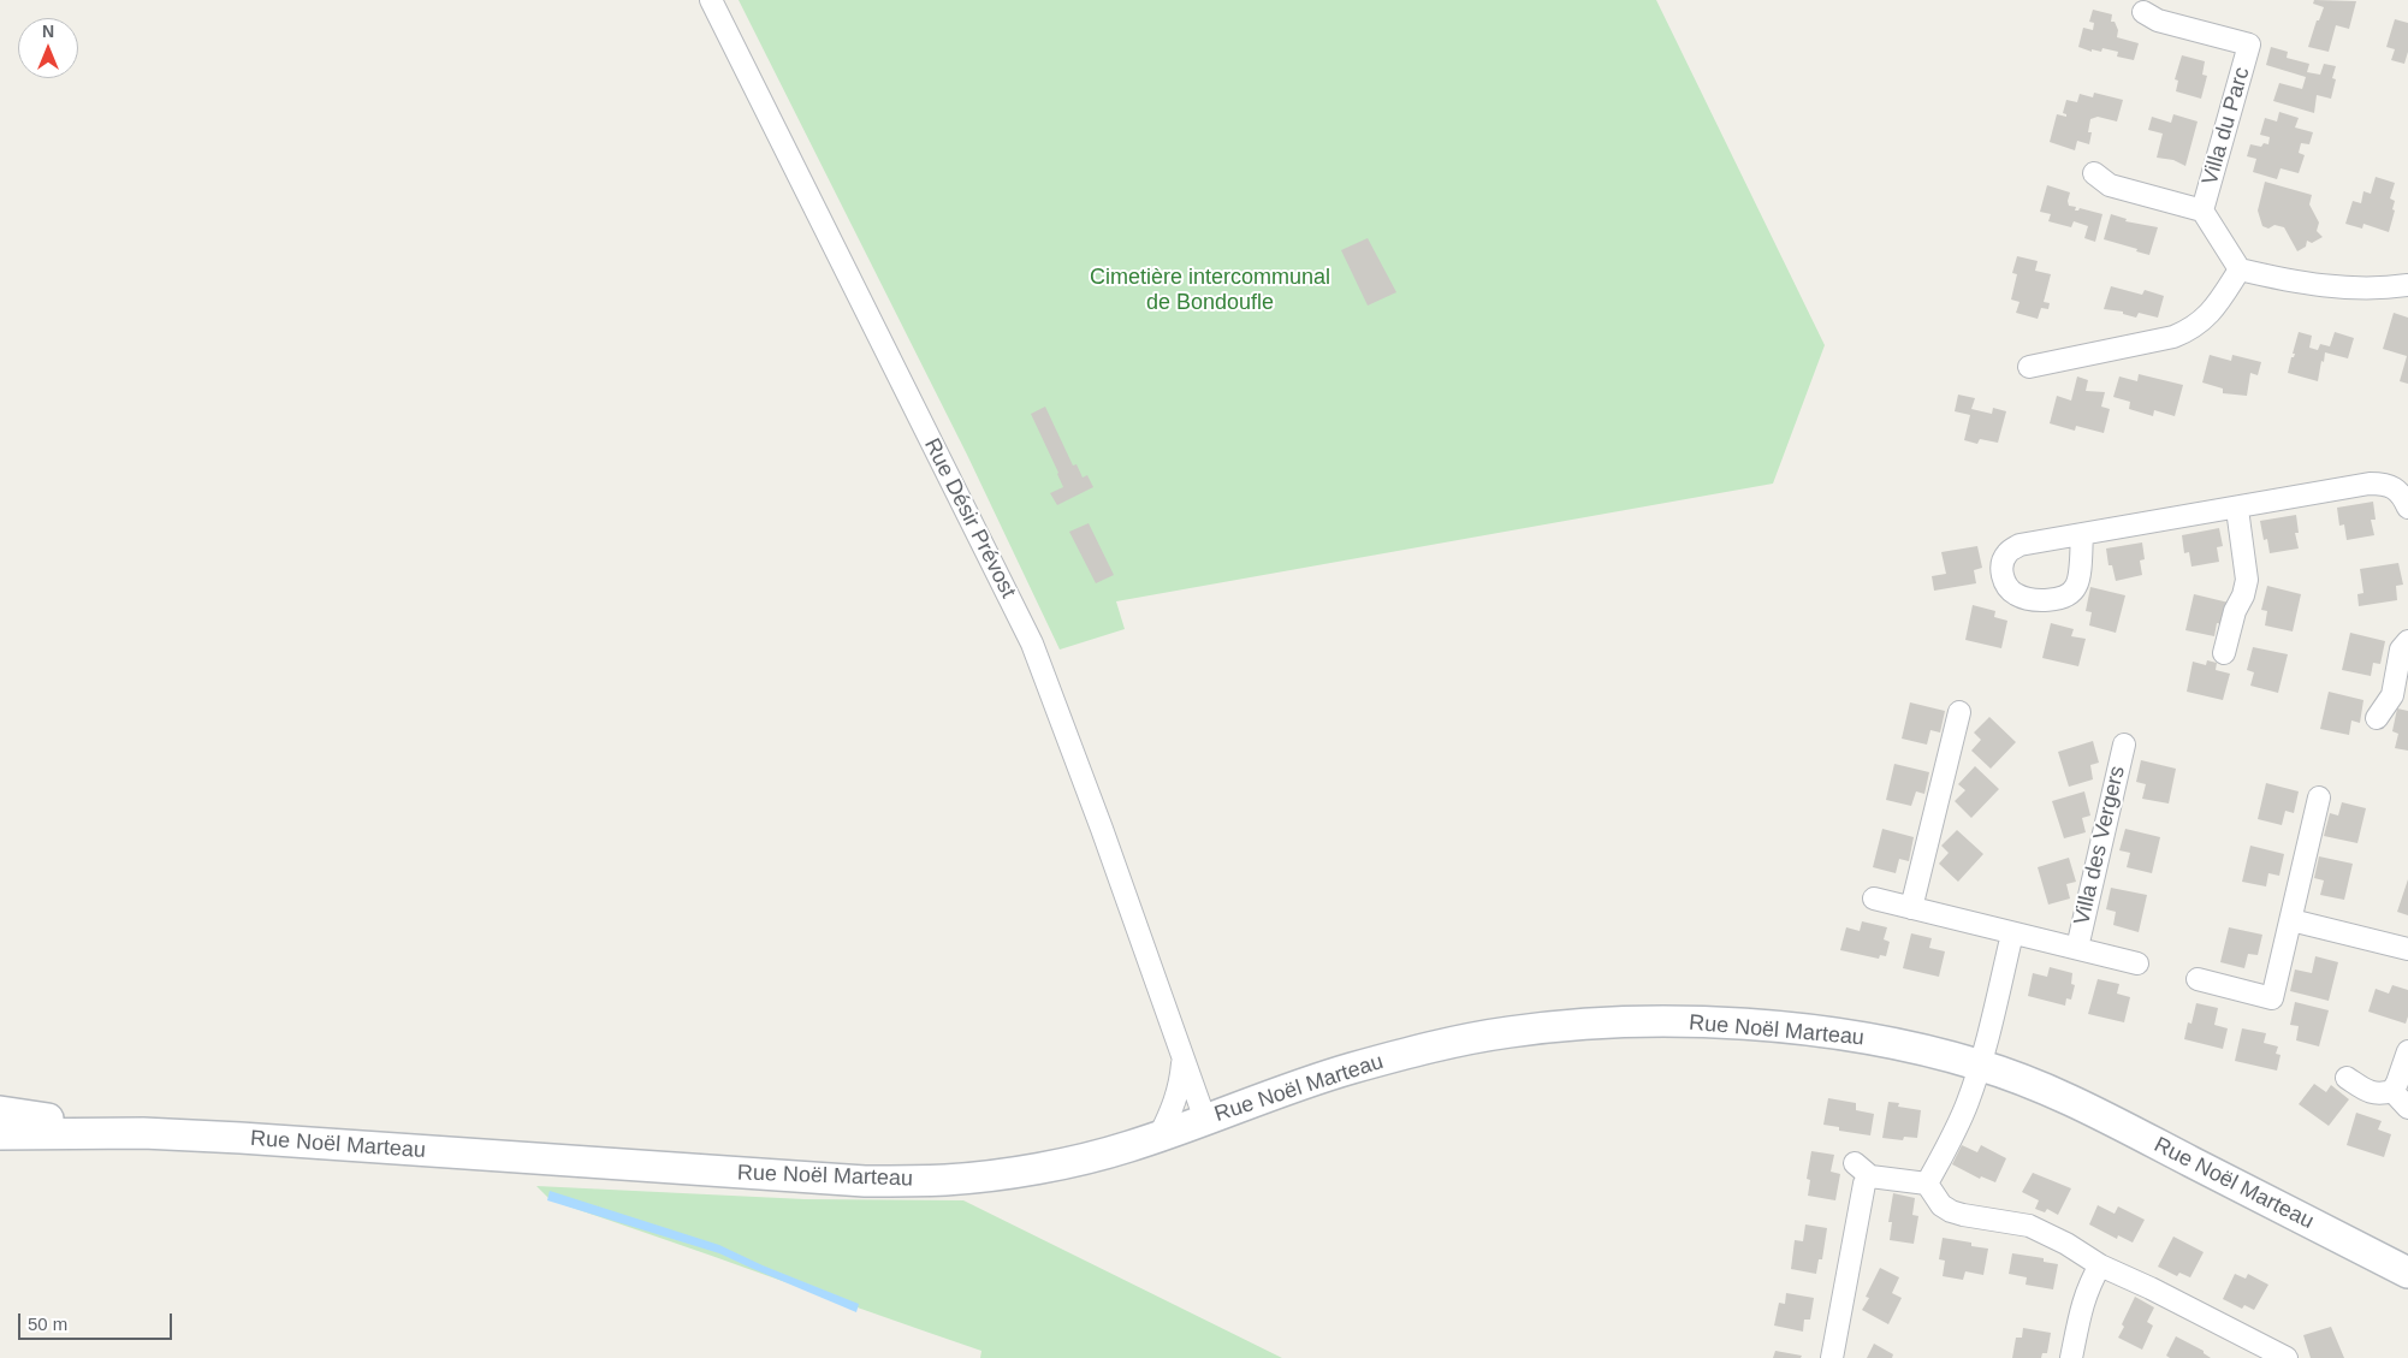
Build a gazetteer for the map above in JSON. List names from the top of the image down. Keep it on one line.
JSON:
{"streets":{"street":["Villa du Parc","Rue Désir Prévost","Villa des Vergers","Rue Noël Marteau"]},"crossings":[["Rue Désir Prévost","Rue Noël Marteau"]],"parks":["Cimetière intercommunal de Bondoufle"],"scale_bar":"50 m","north":"top"}
